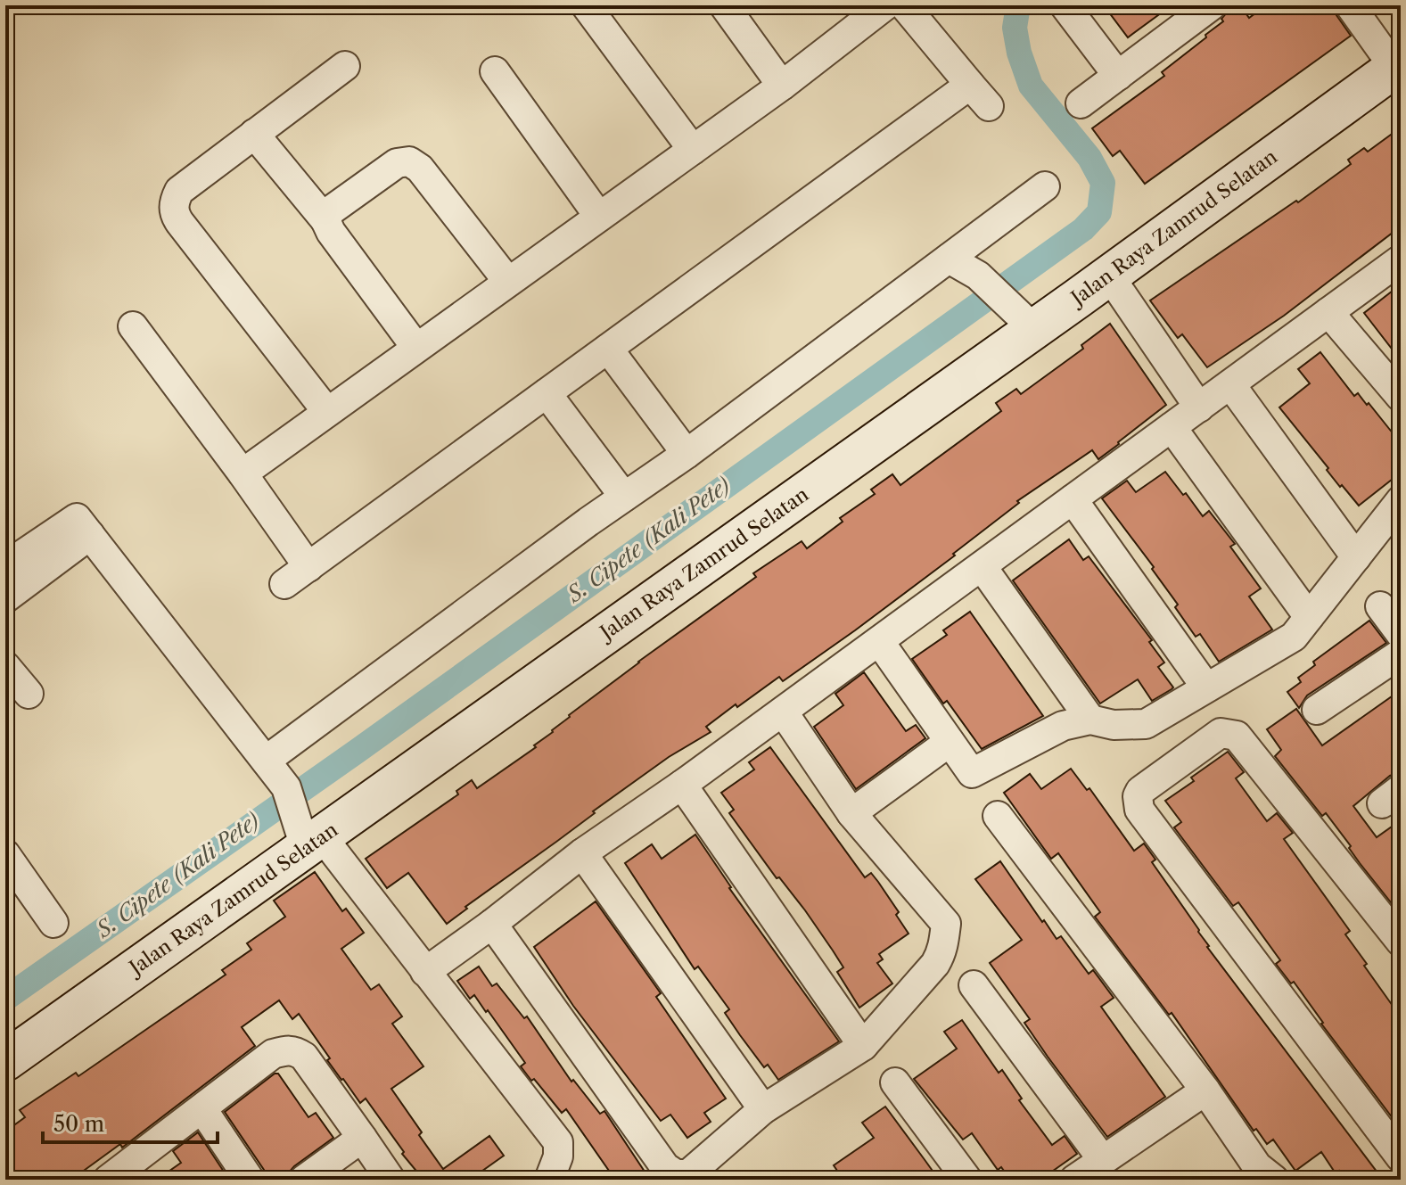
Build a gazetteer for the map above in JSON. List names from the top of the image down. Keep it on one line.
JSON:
{"streets":{"street":["Jalan Raya Zamrud Selatan"]},"water":["S. Cipete (Kali Pete)"],"scale_bar":"50 m"}
